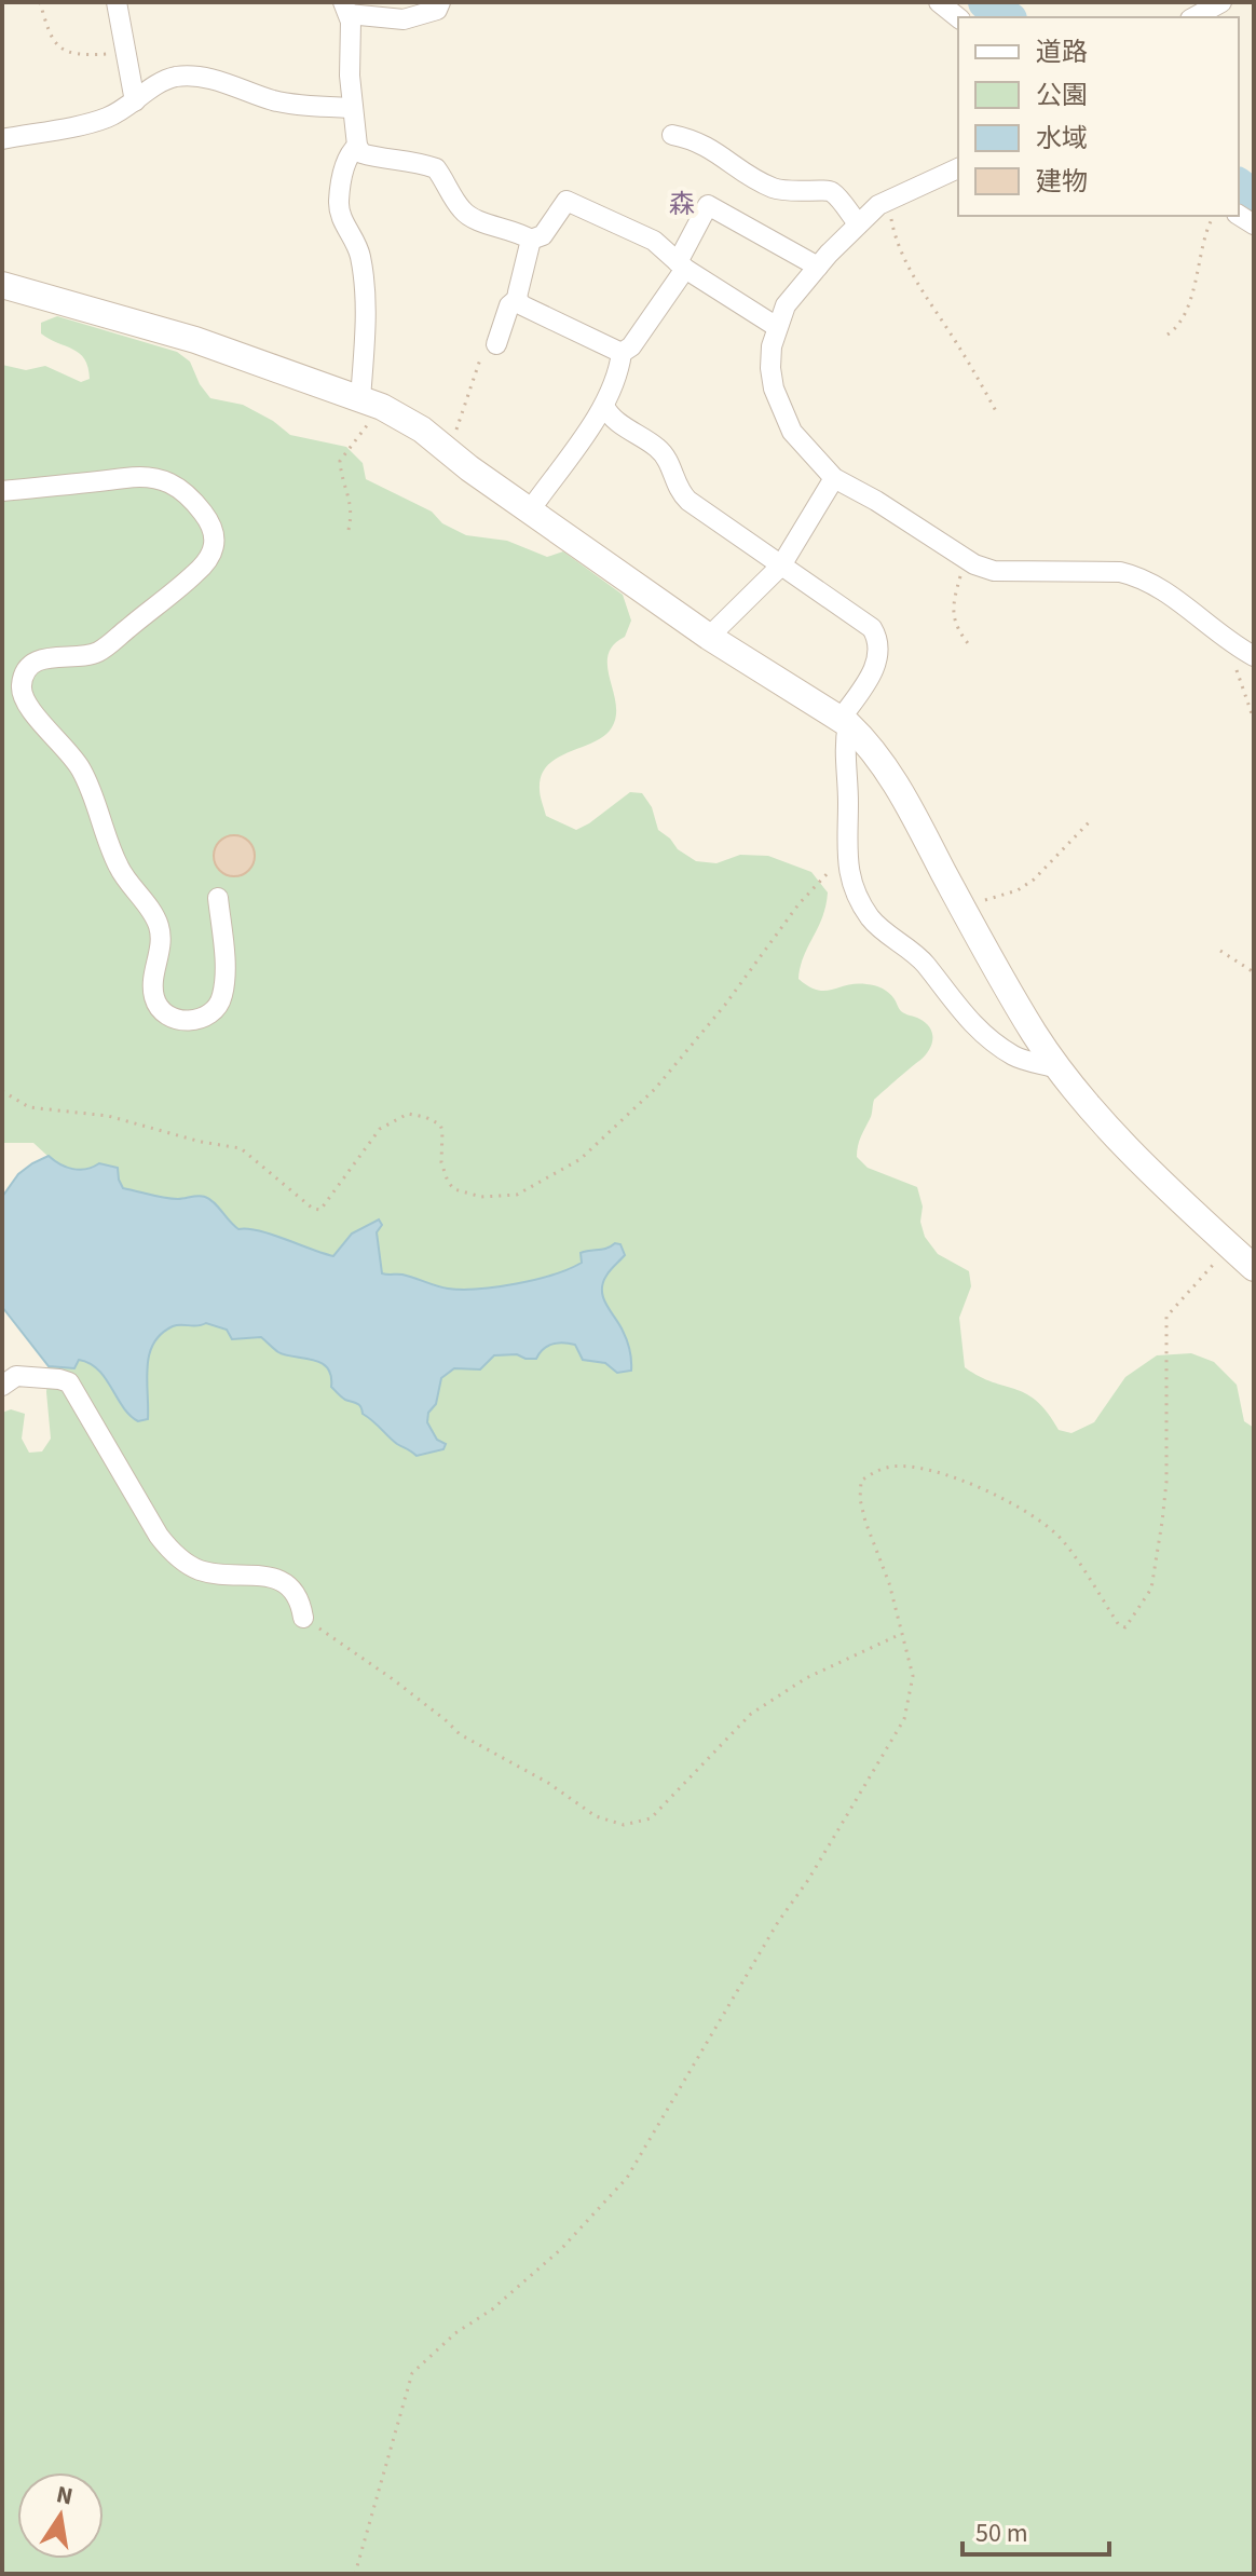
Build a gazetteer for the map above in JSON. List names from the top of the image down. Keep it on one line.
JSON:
{"districts":["森"],"legend":["道路","公園","水域","建物"],"scale_bar":"50 m","north":"top"}
